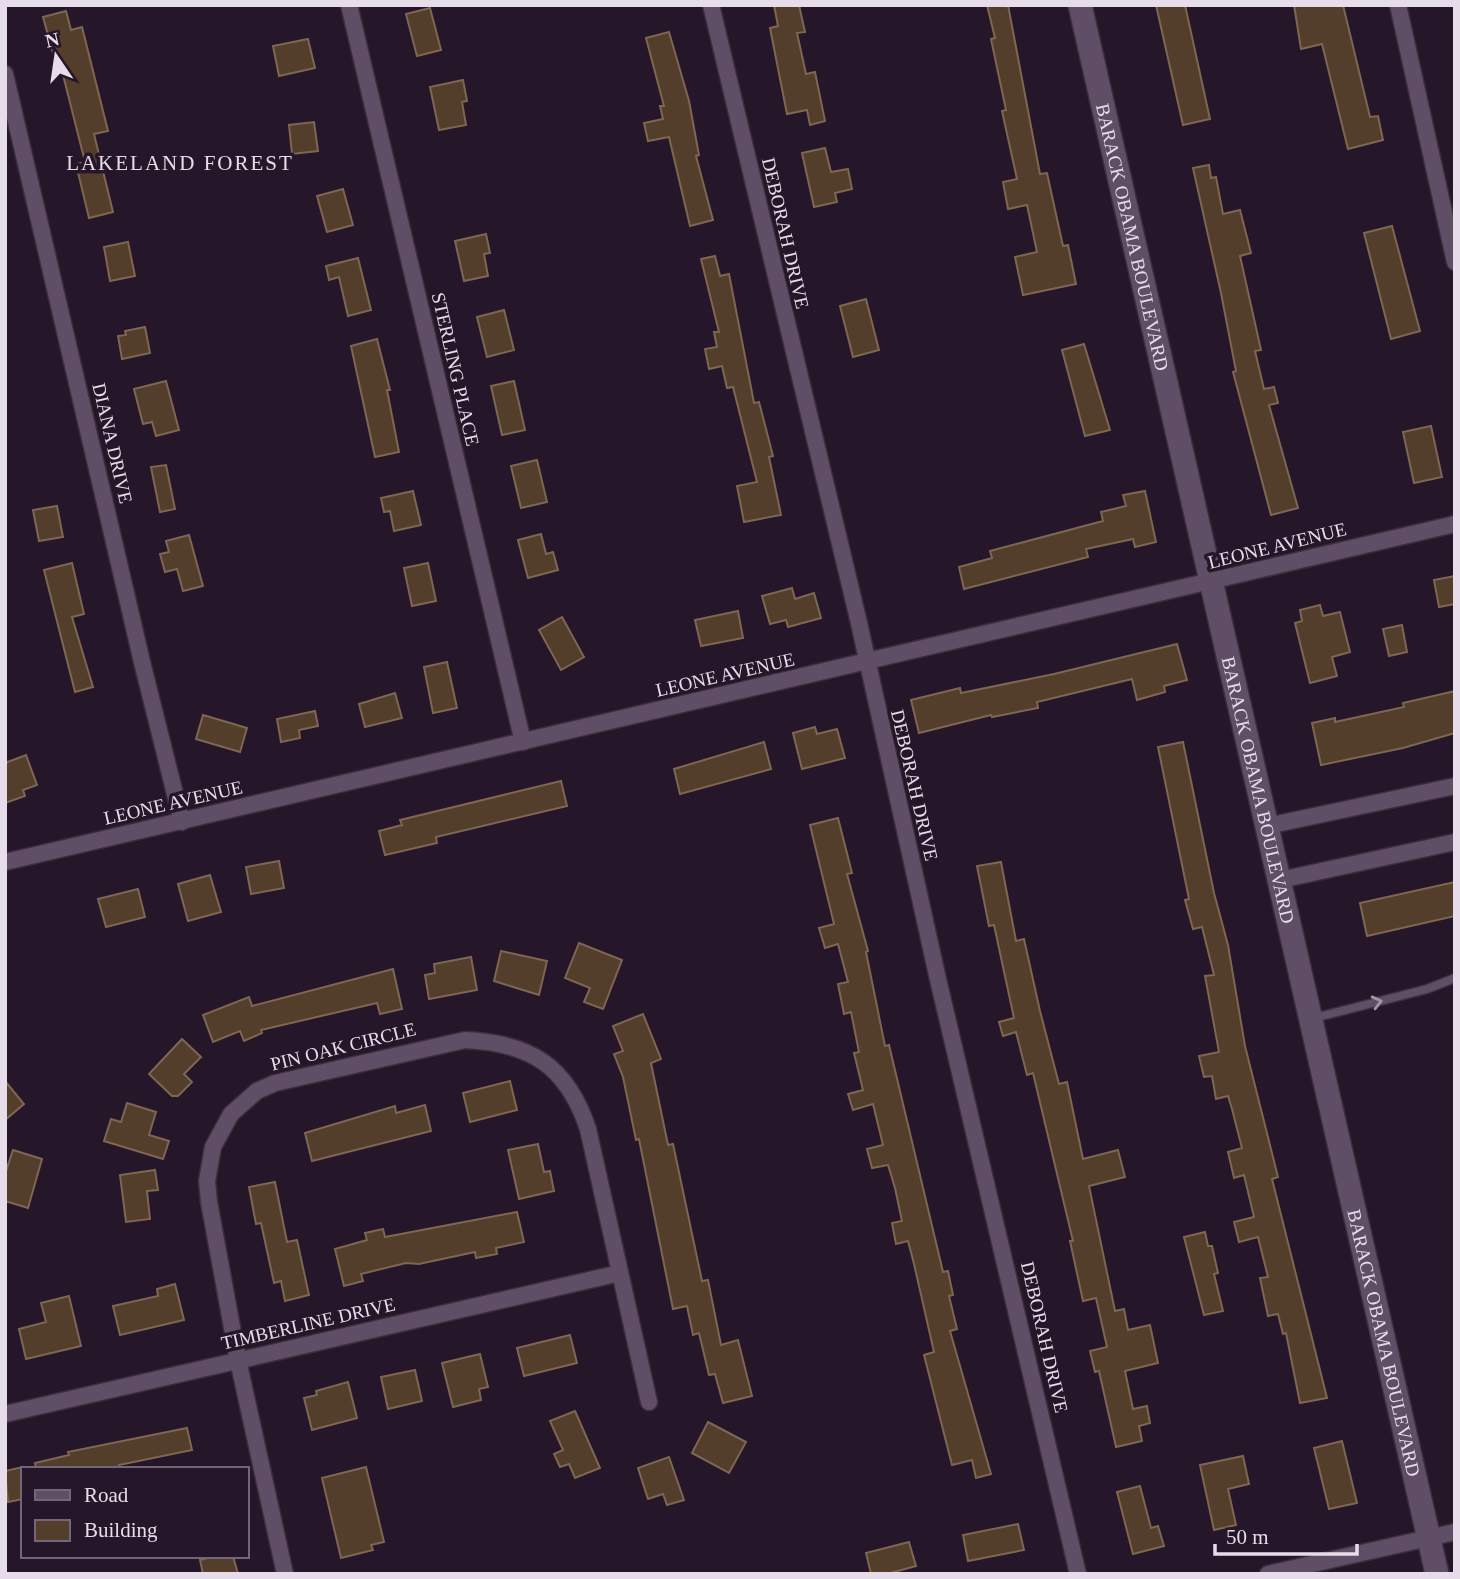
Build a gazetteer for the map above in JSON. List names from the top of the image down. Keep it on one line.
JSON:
{"streets":{"main road":["BARACK OBAMA BOULEVARD"],"street":["DEBORAH DRIVE","STERLING PLACE","DIANA DRIVE","LEONE AVENUE","PIN OAK CIRCLE","TIMBERLINE DRIVE"]},"crossings":[["DEBORAH DRIVE","LEONE AVENUE"],["BARACK OBAMA BOULEVARD","LEONE AVENUE"],["STERLING PLACE","LEONE AVENUE"],["DIANA DRIVE","LEONE AVENUE"],["PIN OAK CIRCLE","TIMBERLINE DRIVE"]],"districts":["LAKELAND FOREST"],"legend":["Road","Building"],"scale_bar":"50 m","north":"top"}
